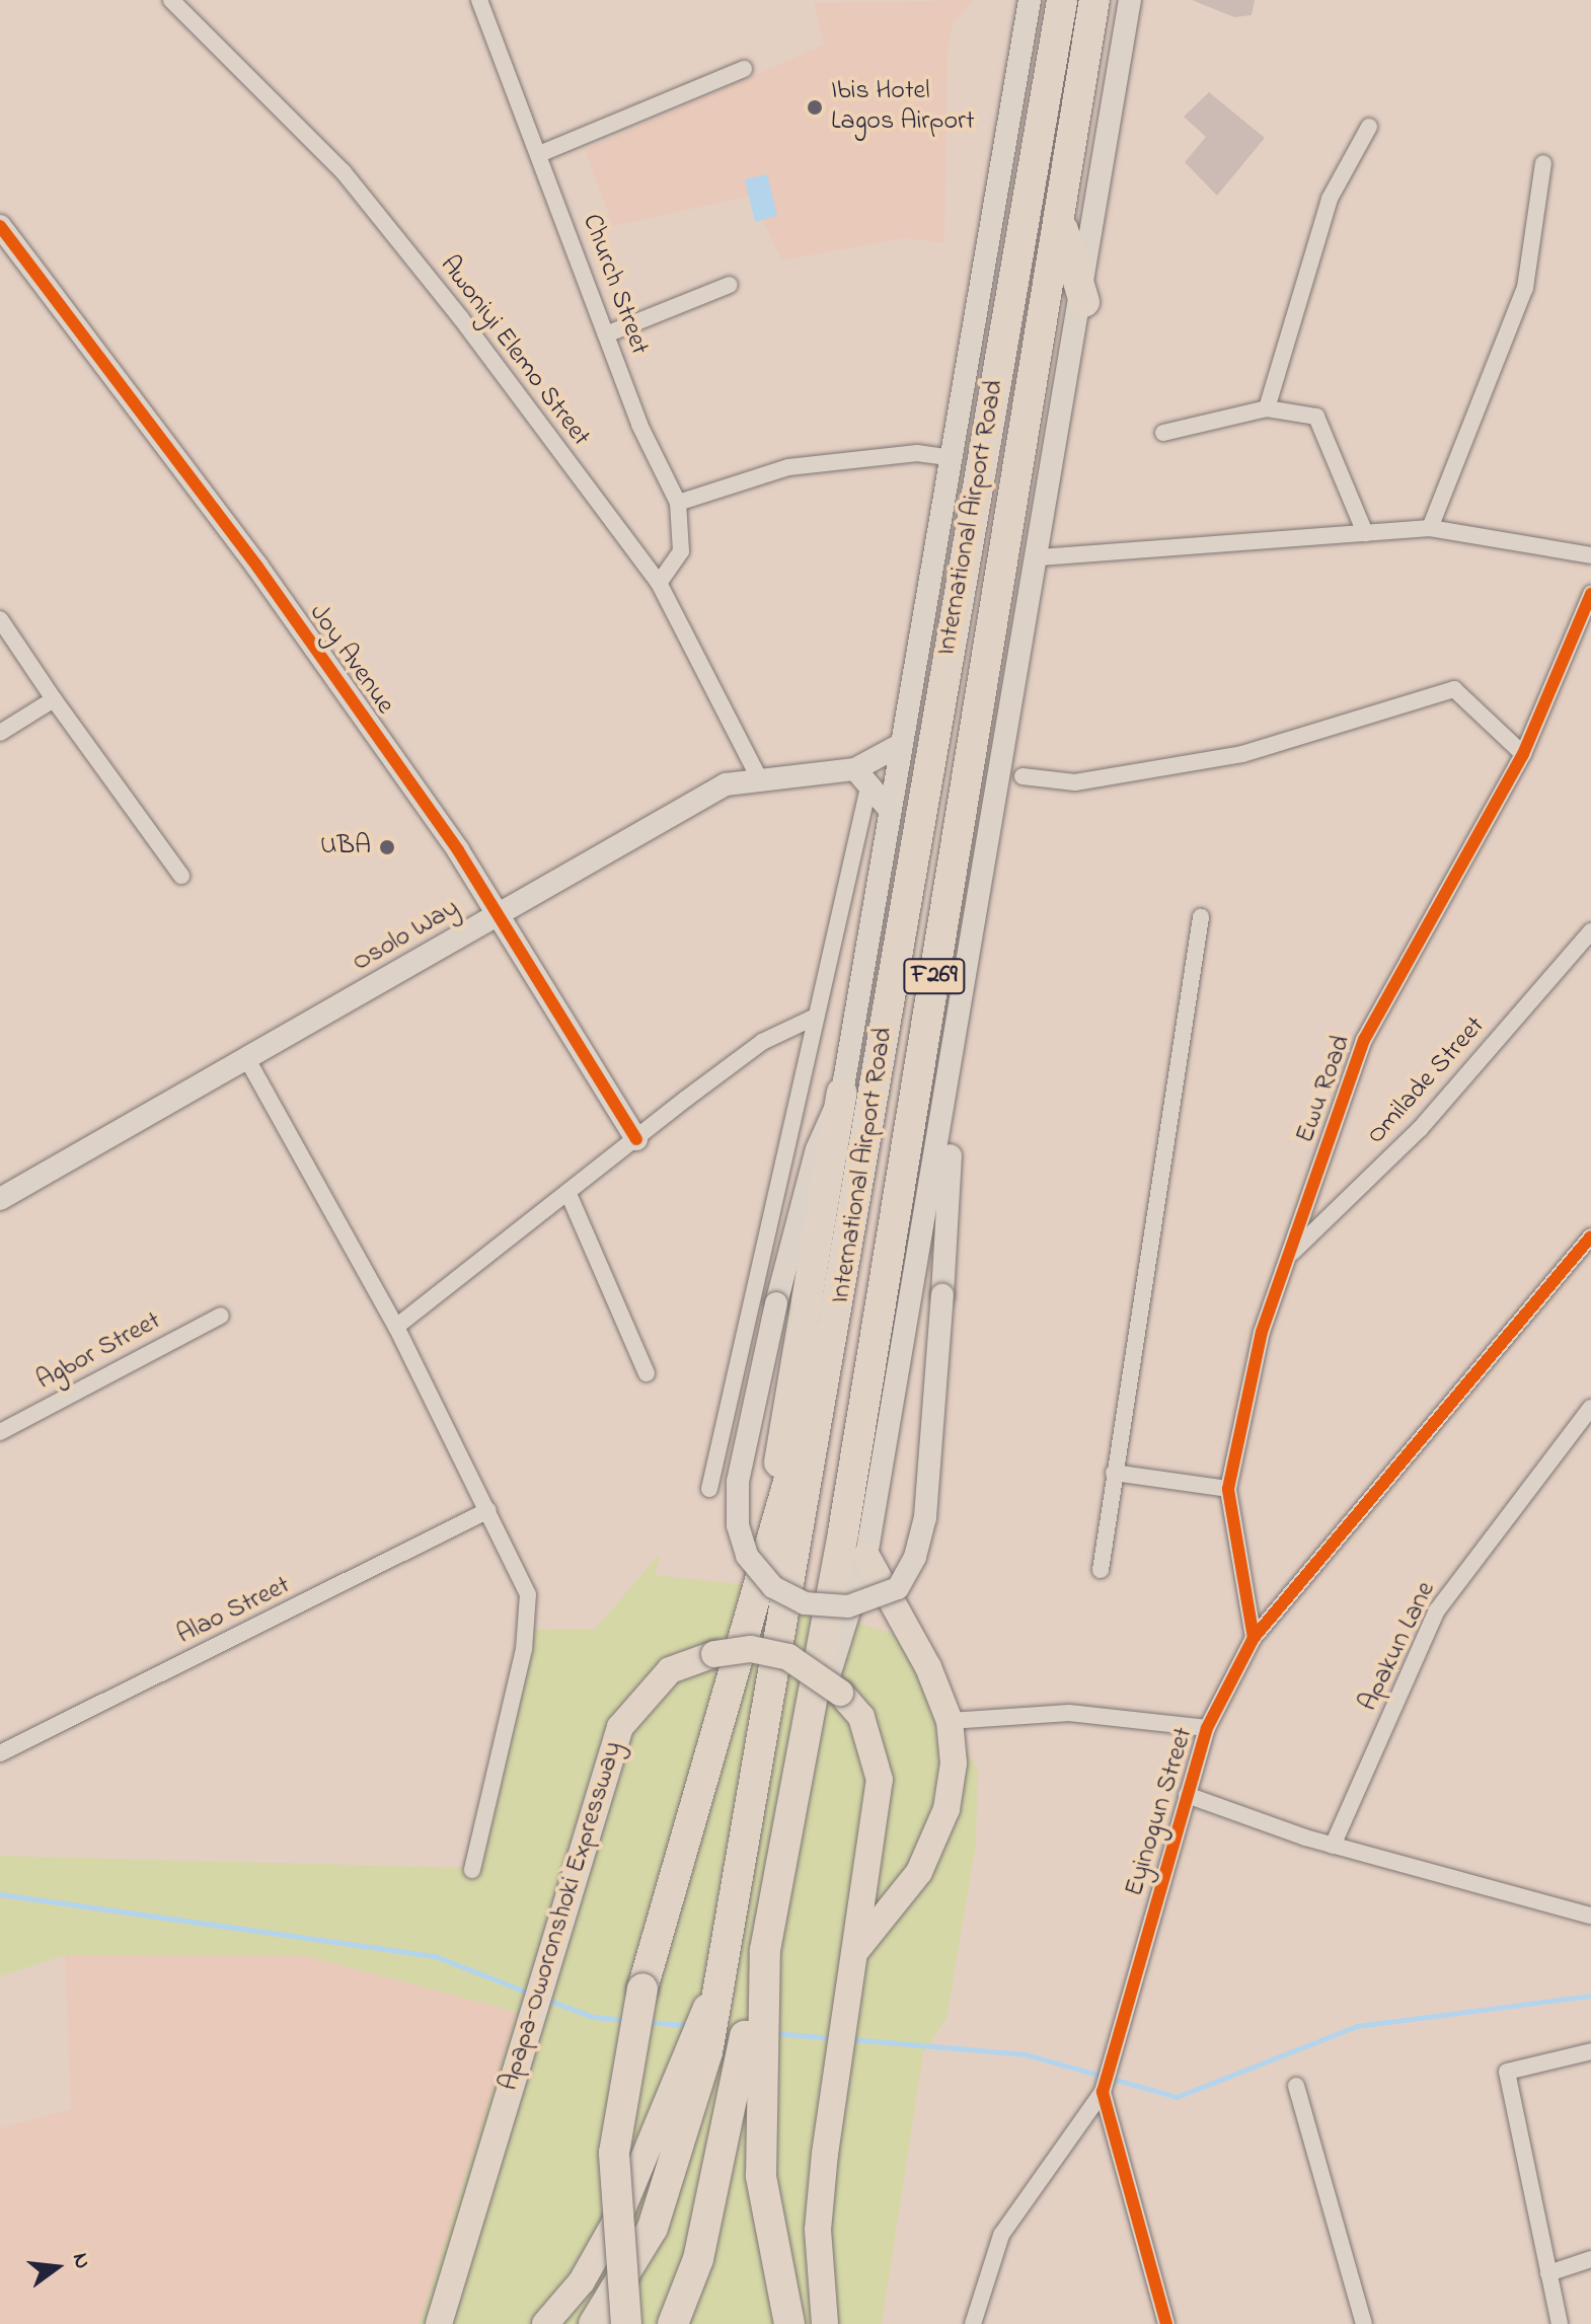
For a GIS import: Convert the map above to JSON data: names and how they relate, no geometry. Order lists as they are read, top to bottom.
{
  "streets": {
    "highway": ["International Airport Road", "F269"],
    "main road": ["Joy Avenue", "Osolo Way", "Apapa-Oworonshoki Expressway"],
    "street": [
      "Church Street",
      "Awoniyi Elemo Street",
      "Omilade Street",
      "Ewu Road",
      "Agbor Street",
      "Alao Street",
      "Apakun Lane",
      "Eyinogun Street"
    ]
  },
  "crossings": [
    ["Church Street", "Awoniyi Elemo Street"],
    ["Awoniyi Elemo Street", "Osolo Way"],
    ["International Airport Road", "Osolo Way"],
    ["Joy Avenue", "Osolo Way"],
    ["Omilade Street", "Ewu Road"],
    ["Ewu Road", "Eyinogun Street"]
  ],
  "places": ["Ibis Hotel Lagos Airport", "UBA"],
  "north": "right"
}
